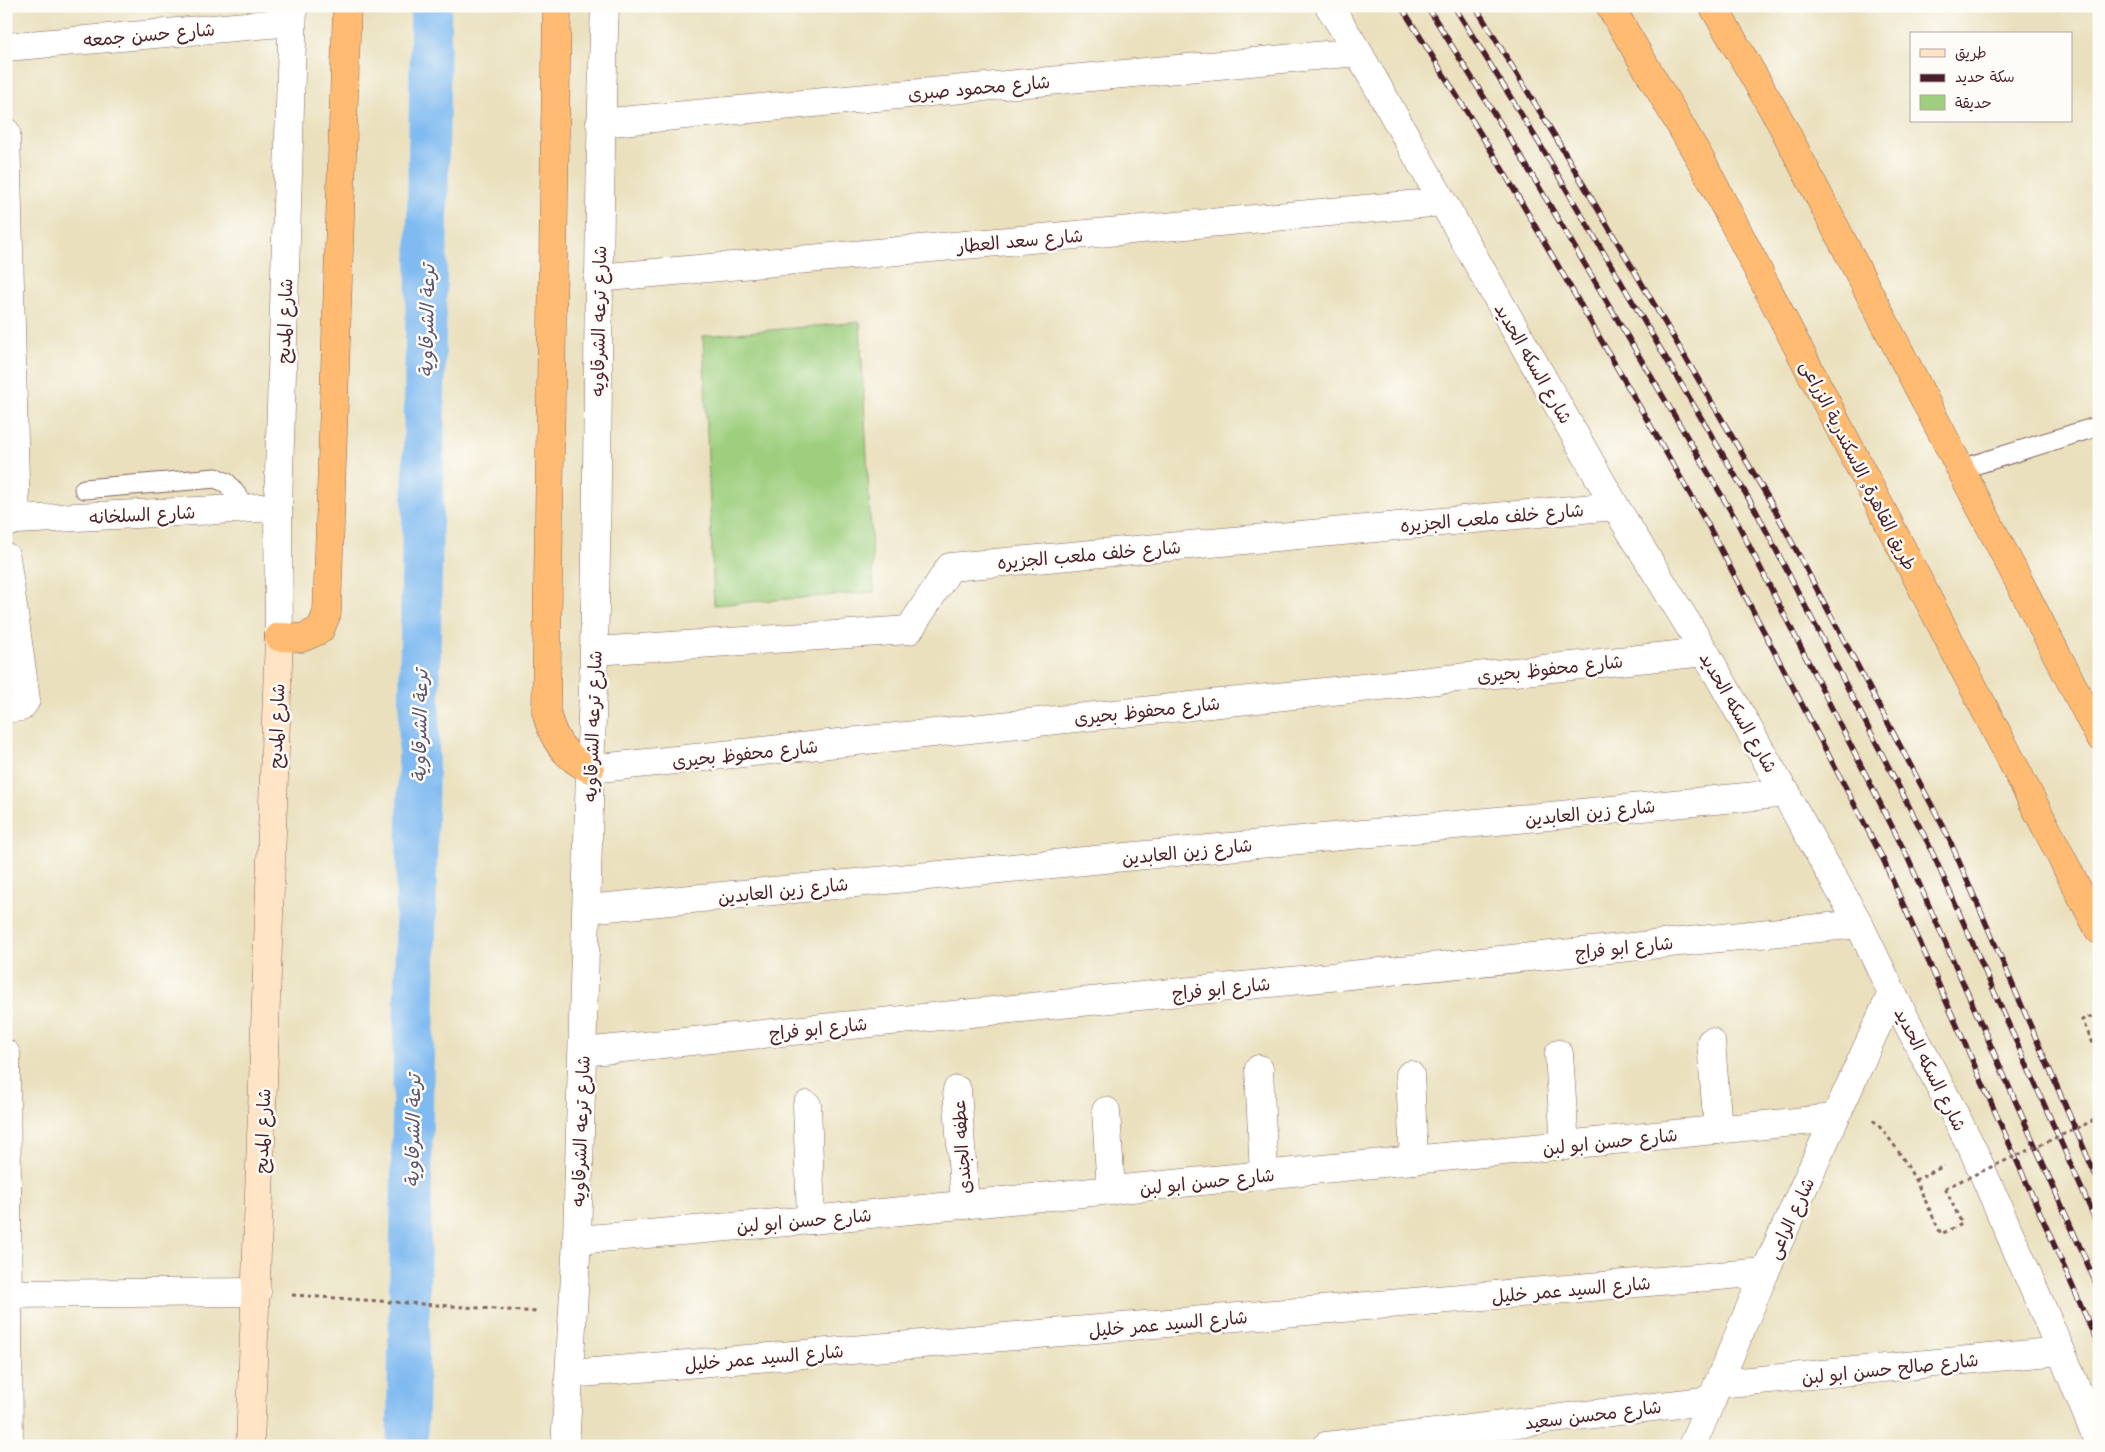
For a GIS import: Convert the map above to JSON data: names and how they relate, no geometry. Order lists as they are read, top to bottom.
{
  "streets": {
    "highway": ["طريق القاهرة, الاسكندرية الزراعى"],
    "main road": ["شارع المديح"],
    "street": [
      "شارع حسن جمعه",
      "شارع محمود صبرى",
      "شارع سعد العطار",
      "شارع ترعه الشرقاويه",
      "شارع السكه الحديد",
      "شارع السلخانه",
      "شارع خلف ملعب الجزيره",
      "شارع محفوظ بحيرى",
      "شارع زين العابدين",
      "شارع ابو فراج",
      "شارع حسن ابو لبن",
      "عطفه الجندى",
      "شارع الراعى",
      "شارع السيد عمر خليل",
      "شارع صالح حسن ابو لبن",
      "شارع محسن سعيد"
    ]
  },
  "crossings": [
    ["شارع حسن جمعه", "شارع المديح"],
    ["شارع محمود صبرى", "شارع ترعه الشرقاويه"],
    ["شارع محمود صبرى", "شارع السكه الحديد"],
    ["شارع سعد العطار", "شارع ترعه الشرقاويه"],
    ["شارع سعد العطار", "شارع السكه الحديد"],
    ["شارع المديح", "شارع السلخانه"],
    ["شارع ترعه الشرقاويه", "شارع خلف ملعب الجزيره"],
    ["شارع ترعه الشرقاويه", "شارع محفوظ بحيرى"],
    ["شارع ترعه الشرقاويه", "شارع زين العابدين"],
    ["شارع ترعه الشرقاويه", "شارع ابو فراج"],
    ["شارع ترعه الشرقاويه", "شارع حسن ابو لبن"],
    ["شارع ترعه الشرقاويه", "شارع السيد عمر خليل"],
    ["شارع السكه الحديد", "شارع خلف ملعب الجزيره"],
    ["شارع السكه الحديد", "شارع محفوظ بحيرى"],
    ["شارع السكه الحديد", "شارع زين العابدين"],
    ["شارع السكه الحديد", "شارع ابو فراج"],
    ["شارع السكه الحديد", "شارع الراعى"],
    ["شارع السكه الحديد", "شارع صالح حسن ابو لبن"],
    ["شارع حسن ابو لبن", "عطفه الجندى"],
    ["شارع حسن ابو لبن", "شارع الراعى"],
    ["شارع الراعى", "شارع السيد عمر خليل"],
    ["شارع الراعى", "شارع صالح حسن ابو لبن"],
    ["شارع الراعى", "شارع محسن سعيد"],
    ["شارع صالح حسن ابو لبن", "شارع محسن سعيد"]
  ],
  "water": ["ترعة الشرقاوية"],
  "legend": ["طريق", "سكة حديد", "حديقة"]
}
